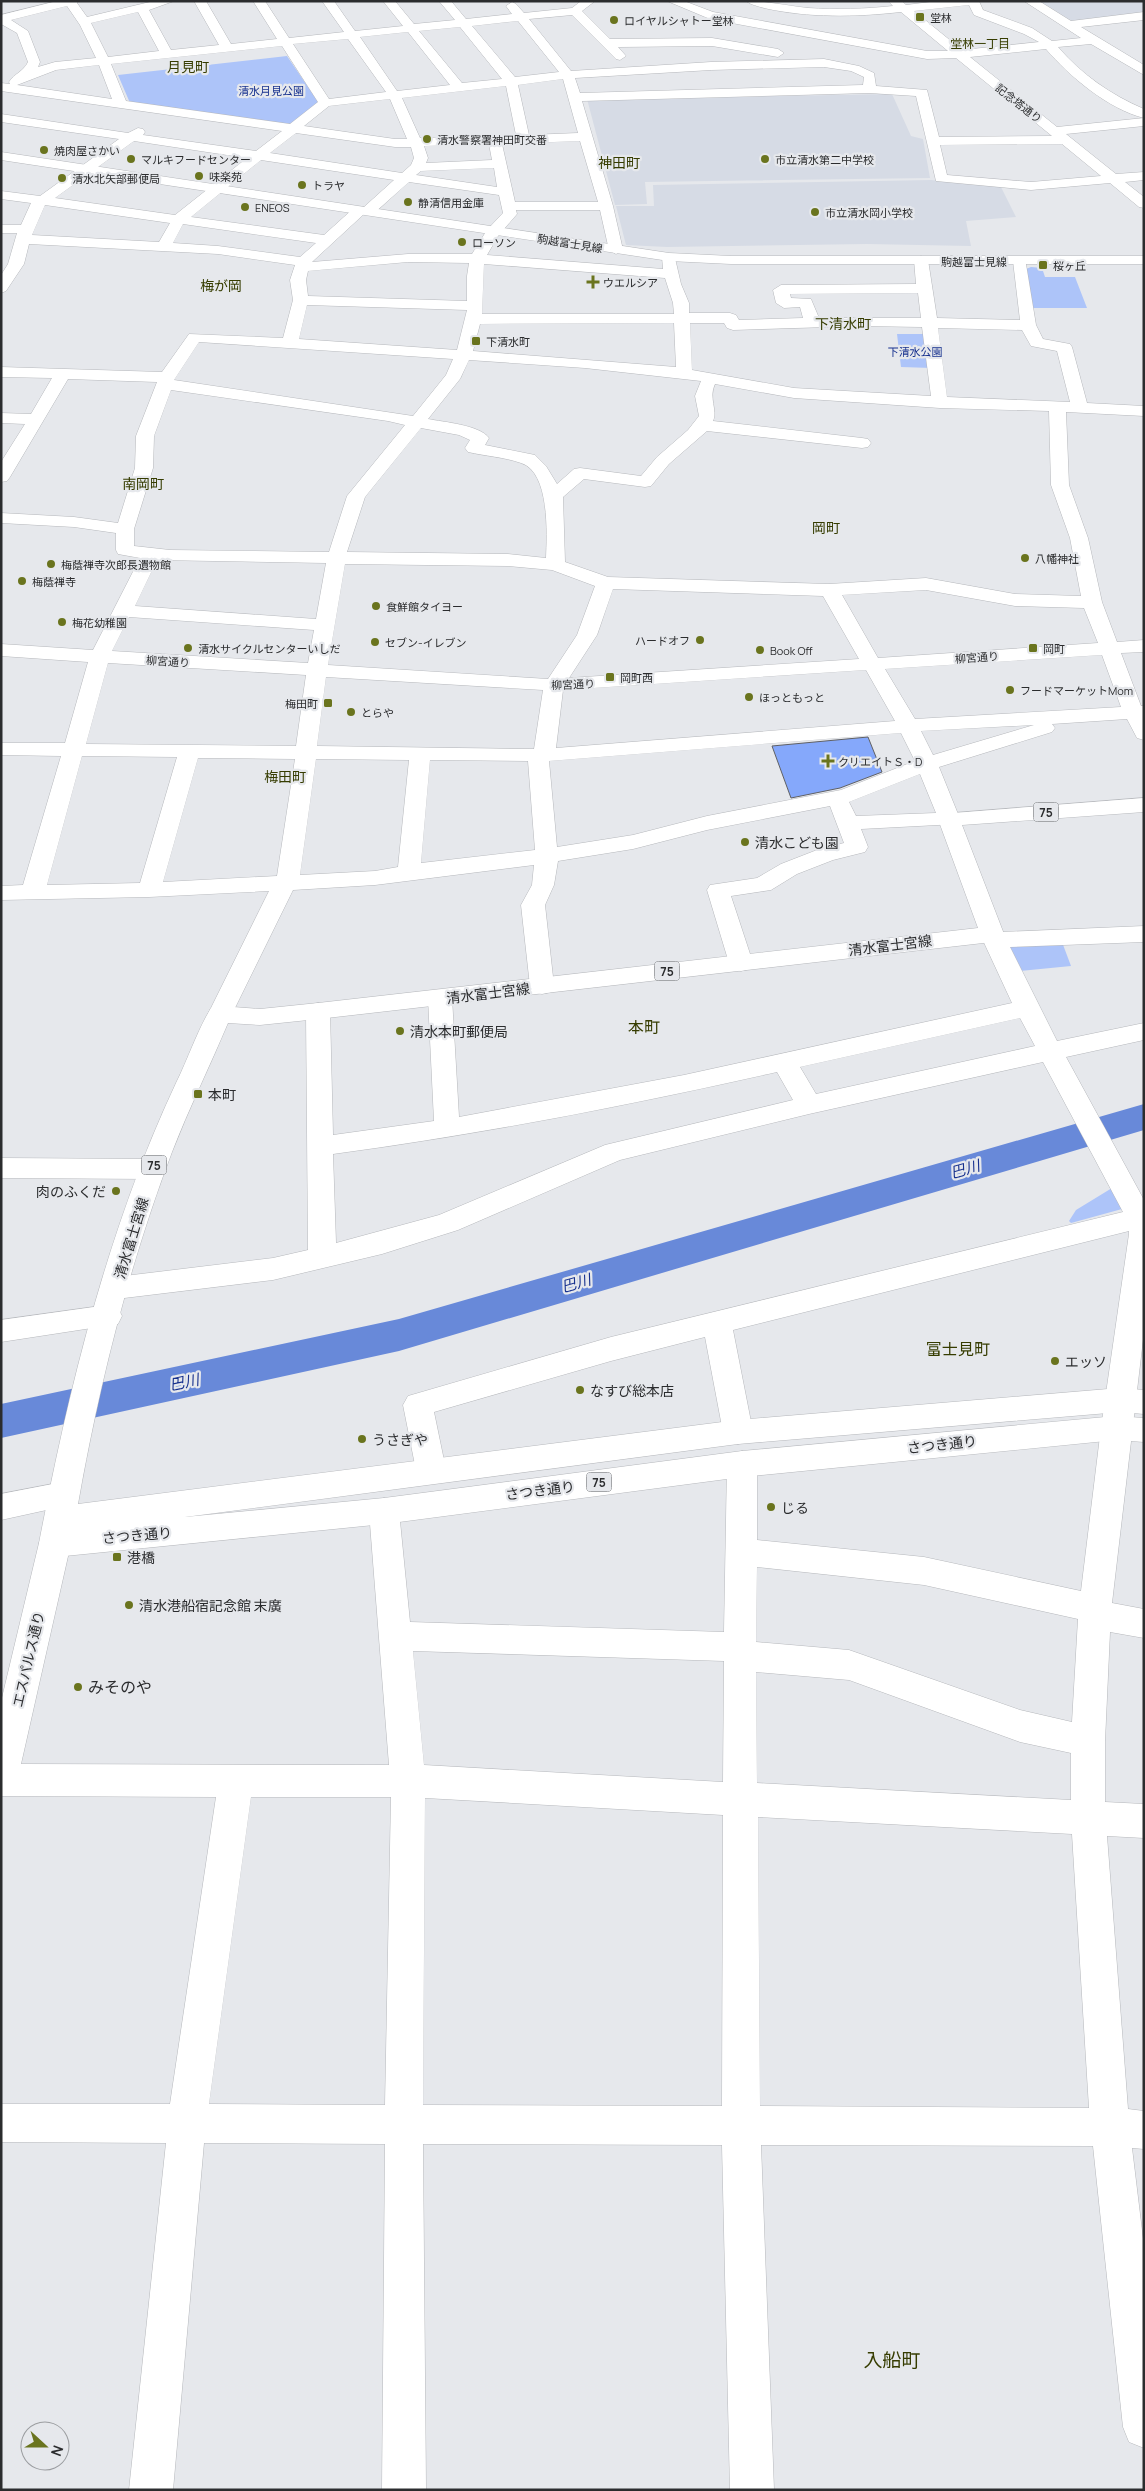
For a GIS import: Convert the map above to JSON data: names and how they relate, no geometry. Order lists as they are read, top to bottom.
{
  "streets": {
    "street": [
      "記念塔通り",
      "駒越富士見線",
      "柳宮通り",
      "75",
      "清水富士宮線",
      "さつき通り",
      "エスパルス通り"
    ]
  },
  "crossings": [
    ["清水富士宮線", "さつき通り"],
    ["清水富士宮線", "エスパルス通り"],
    ["さつき通り", "エスパルス通り"]
  ],
  "districts": [
    "堂林一丁目",
    "月見町",
    "神田町",
    "梅が岡",
    "下清水町",
    "南岡町",
    "岡町",
    "梅田町",
    "本町",
    "富士見町",
    "入船町"
  ],
  "water": ["巴川"],
  "parks": ["清水月見公園", "下清水公園"],
  "places": {
    "transit": [
      "堂林",
      "桜ヶ丘",
      "下清水町",
      "岡町",
      "岡町西",
      "梅田町",
      "本町",
      "港橋"
    ],
    "other": [
      "ロイヤルシャトー堂林",
      "清水警察署神田町交番",
      "焼肉屋さかい",
      "マルキフードセンター",
      "市立清水第二中学校",
      "味楽苑",
      "清水北矢部郵便局",
      "トラヤ",
      "静清信用金庫",
      "ENEOS",
      "市立清水岡小学校",
      "ローソン",
      "八幡神社",
      "梅蔭禅寺次郎長遺物館",
      "梅蔭禅寺",
      "食鮮館タイヨー",
      "梅花幼稚園",
      "ハードオフ",
      "セブン-イレブン",
      "清水サイクルセンターいしだ",
      "Book Off",
      "フードマーケットMom",
      "ほっともっと",
      "とらや",
      "清水こども園",
      "清水本町郵便局",
      "肉のふくだ",
      "エッソ",
      "なすび総本店",
      "うさぎや",
      "じる",
      "清水港船宿記念館 末廣",
      "みそのや"
    ],
    "health": ["ウエルシア", "クリエイトＳ・D"]
  },
  "north": "right"
}
